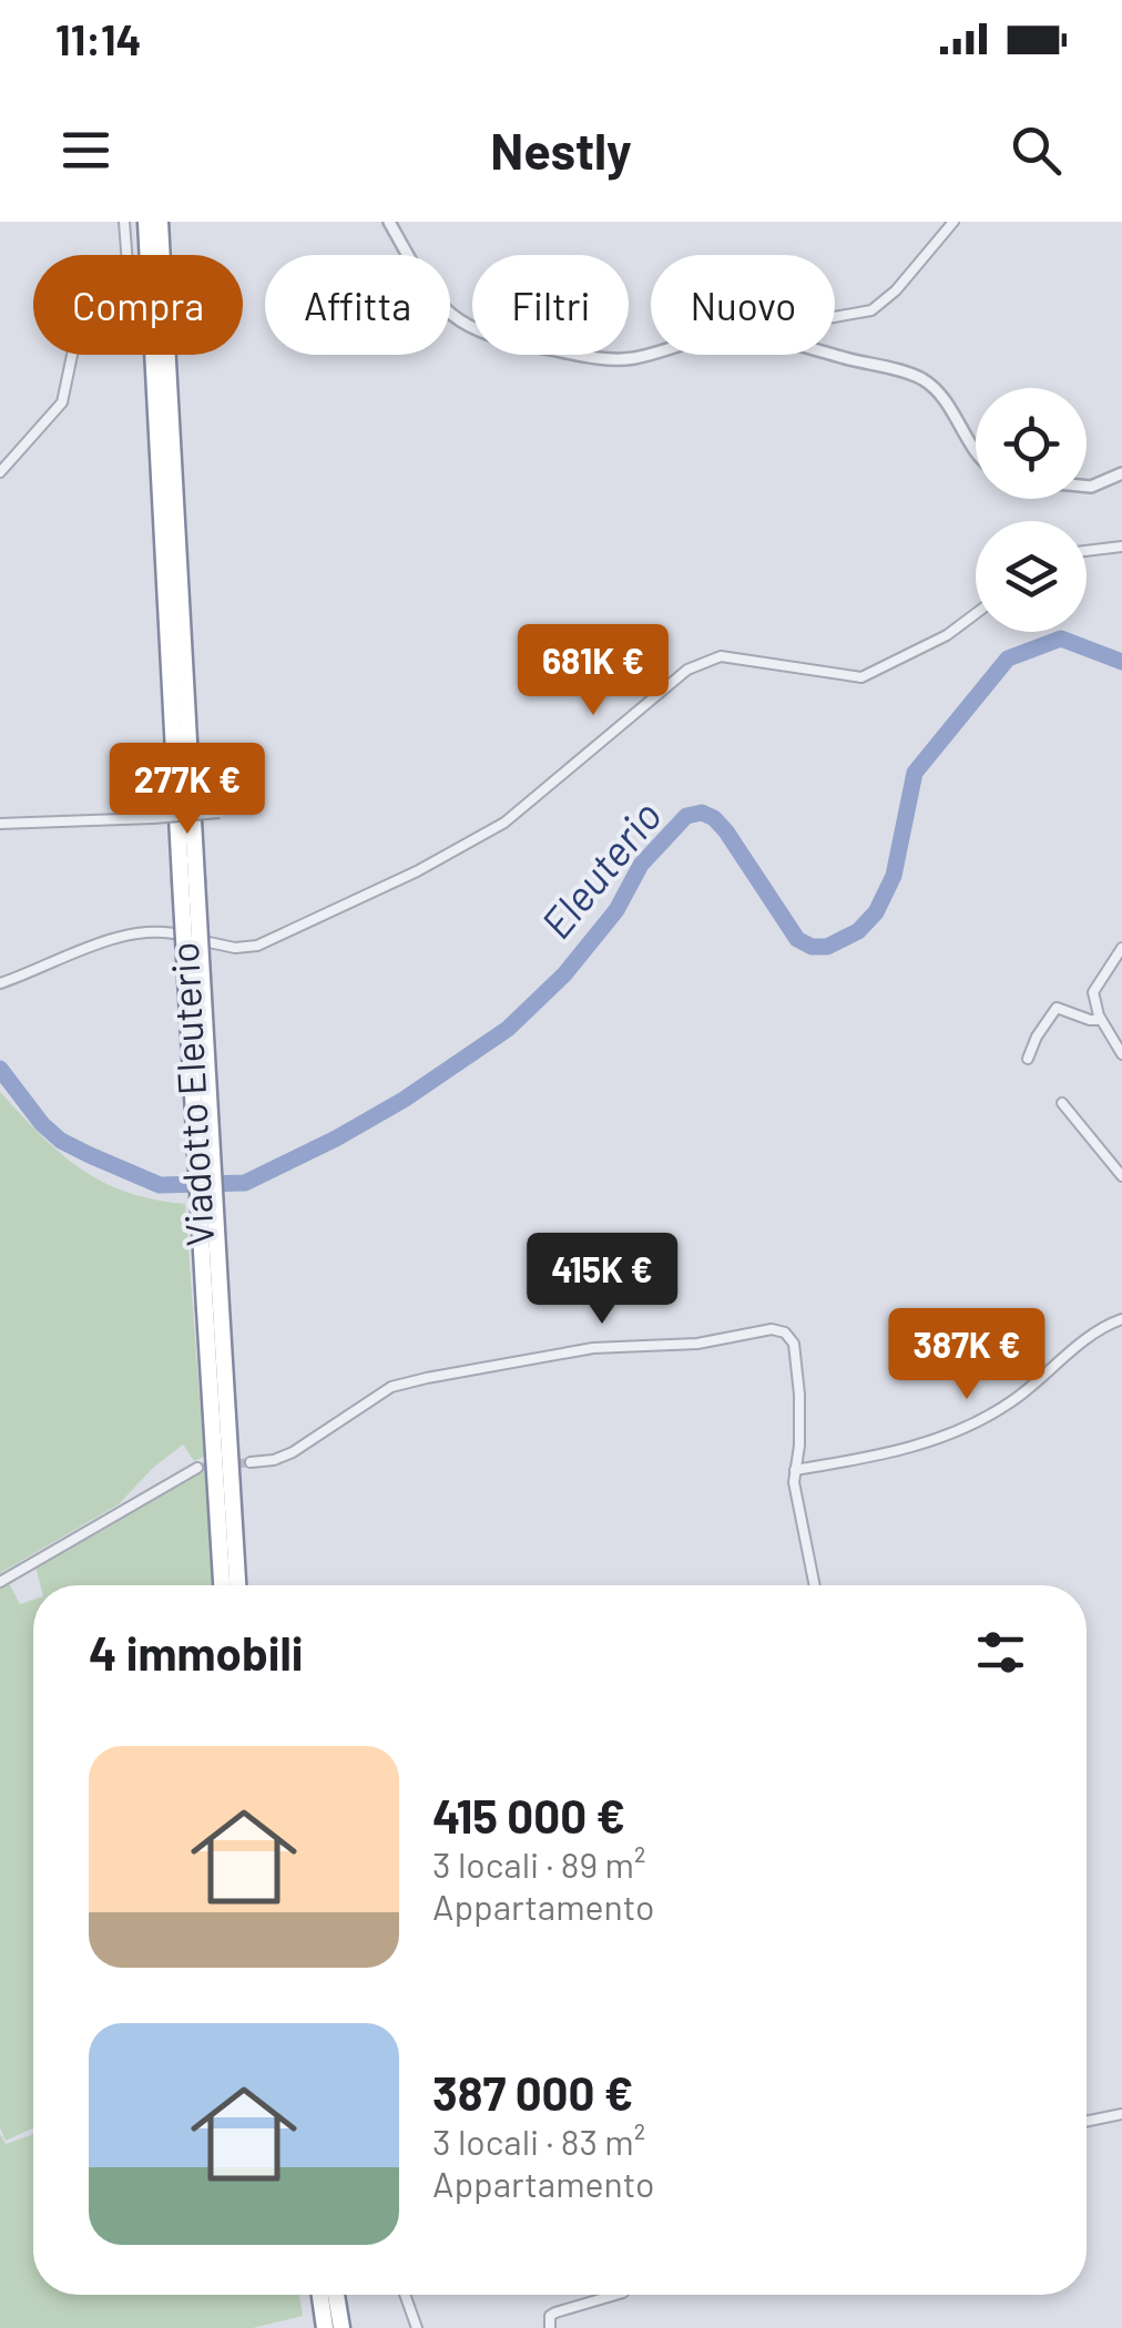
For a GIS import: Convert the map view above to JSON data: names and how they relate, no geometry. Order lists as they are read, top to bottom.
{
  "streets": {
    "highway": ["Viadotto Eleuterio"]
  },
  "water": ["Eleuterio"],
  "page": {
    "status": "11:14",
    "header": "Nestly",
    "chip": [
      "Compra",
      "Affitta",
      "Filtri",
      "Nuovo"
    ],
    "price": [
      "681K €",
      "277K €",
      "415K €",
      "387K €"
    ],
    "heading": "4 immobili",
    "list": [
      {
        "name": "415 000 €",
        "note": "3 locali · 89 m² · Appartamento"
      },
      {
        "name": "387 000 €",
        "note": "3 locali · 83 m² · Appartamento"
      }
    ]
  }
}
